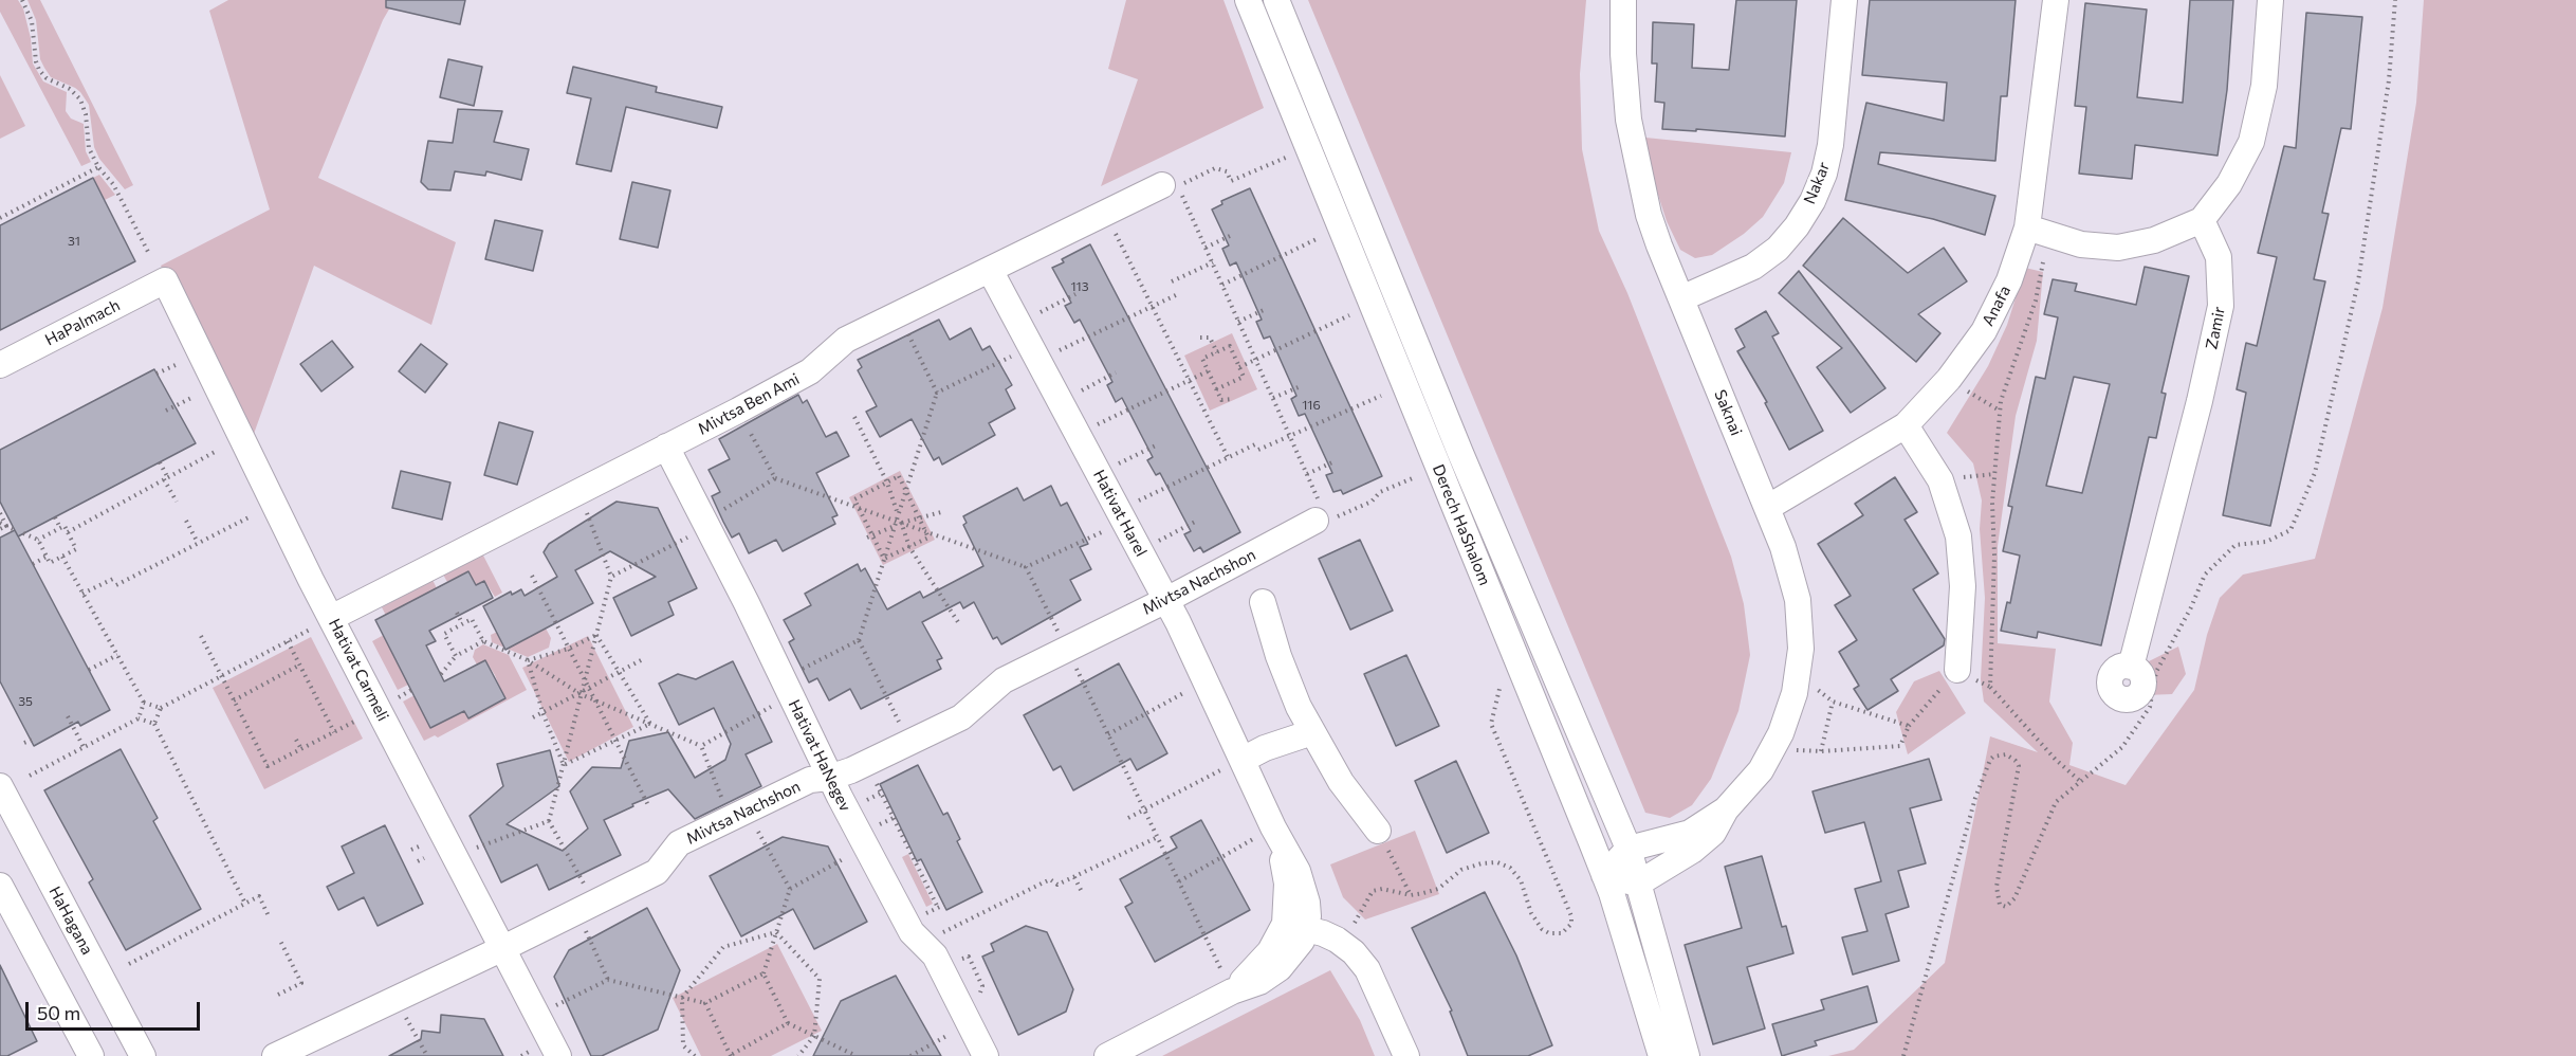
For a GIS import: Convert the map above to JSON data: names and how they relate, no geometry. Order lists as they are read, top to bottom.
{
  "streets": {
    "street": [
      "Nakar",
      "Anafa",
      "HaPalmach",
      "Zamir",
      "Mivtsa Ben Ami",
      "Saknai",
      "Hativat Harel",
      "Derech HaShalom",
      "Mivtsa Nachshon",
      "Hativat Carmeli",
      "Hativat HaNegev",
      "HaHagana"
    ]
  },
  "crossings": [
    ["Nakar", "Saknai"],
    ["Anafa", "Saknai"],
    ["HaPalmach", "Hativat Carmeli"],
    ["Mivtsa Ben Ami", "Hativat Harel"],
    ["Mivtsa Ben Ami", "Hativat Carmeli"],
    ["Mivtsa Ben Ami", "Hativat HaNegev"],
    ["Saknai", "Derech HaShalom"],
    ["Hativat Harel", "Mivtsa Nachshon"],
    ["Mivtsa Nachshon", "Hativat Carmeli"],
    ["Mivtsa Nachshon", "Hativat HaNegev"]
  ],
  "house_numbers": [
    "31",
    "113",
    "116",
    "35"
  ],
  "scale_bar": "50 m"
}
